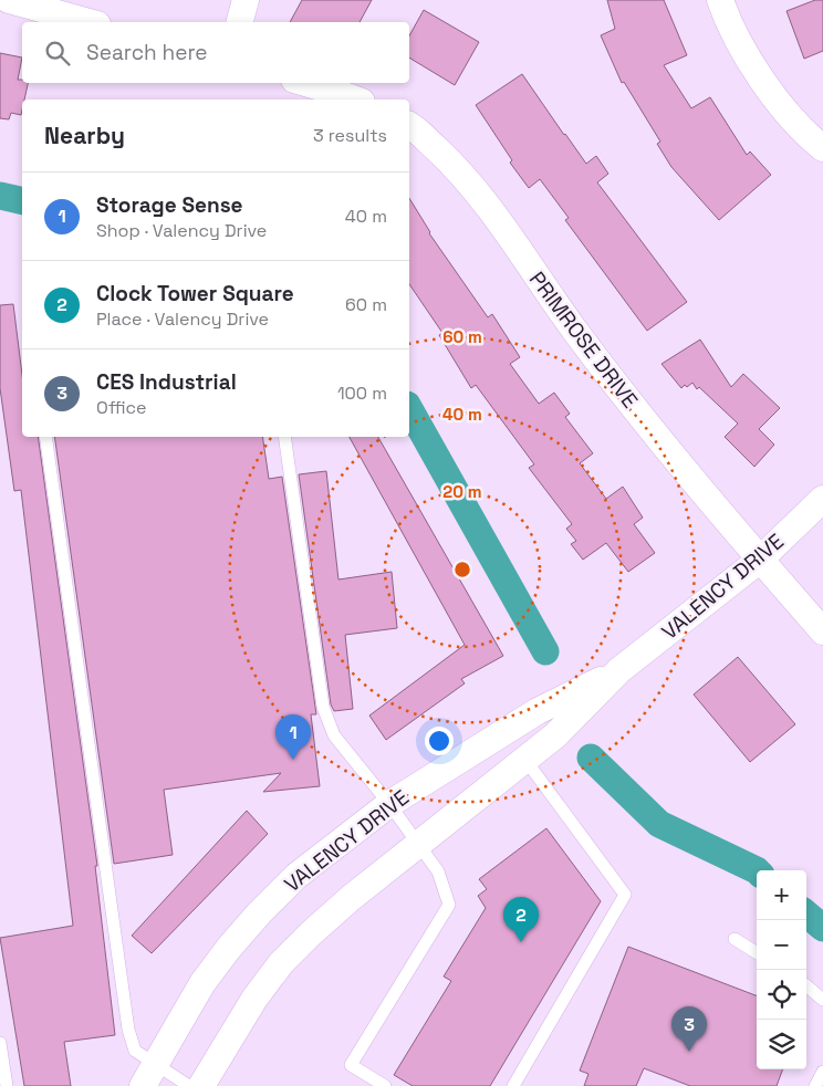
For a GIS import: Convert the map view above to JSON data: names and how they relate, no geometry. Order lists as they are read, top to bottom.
{
  "streets": {
    "street": ["PRIMROSE DRIVE", "VALENCY DRIVE"]
  },
  "crossings": [
    ["PRIMROSE DRIVE", "VALENCY DRIVE"]
  ],
  "page": {
    "search": "Search here",
    "heading": ["Nearby", "3 results"],
    "list": [
      {
        "mark": "1",
        "name": "Storage Sense",
        "note": "Shop · Valency Drive",
        "value": "40 m"
      },
      {
        "mark": "2",
        "name": "Clock Tower Square",
        "note": "Place · Valency Drive",
        "value": "60 m"
      },
      {
        "mark": "3",
        "name": "CES Industrial",
        "note": "Office",
        "value": "100 m"
      }
    ],
    "pins": ["1", "2", "3"],
    "map_buttons": ["+", "−"]
  },
  "rings": ["60 m", "40 m", "20 m"]
}
